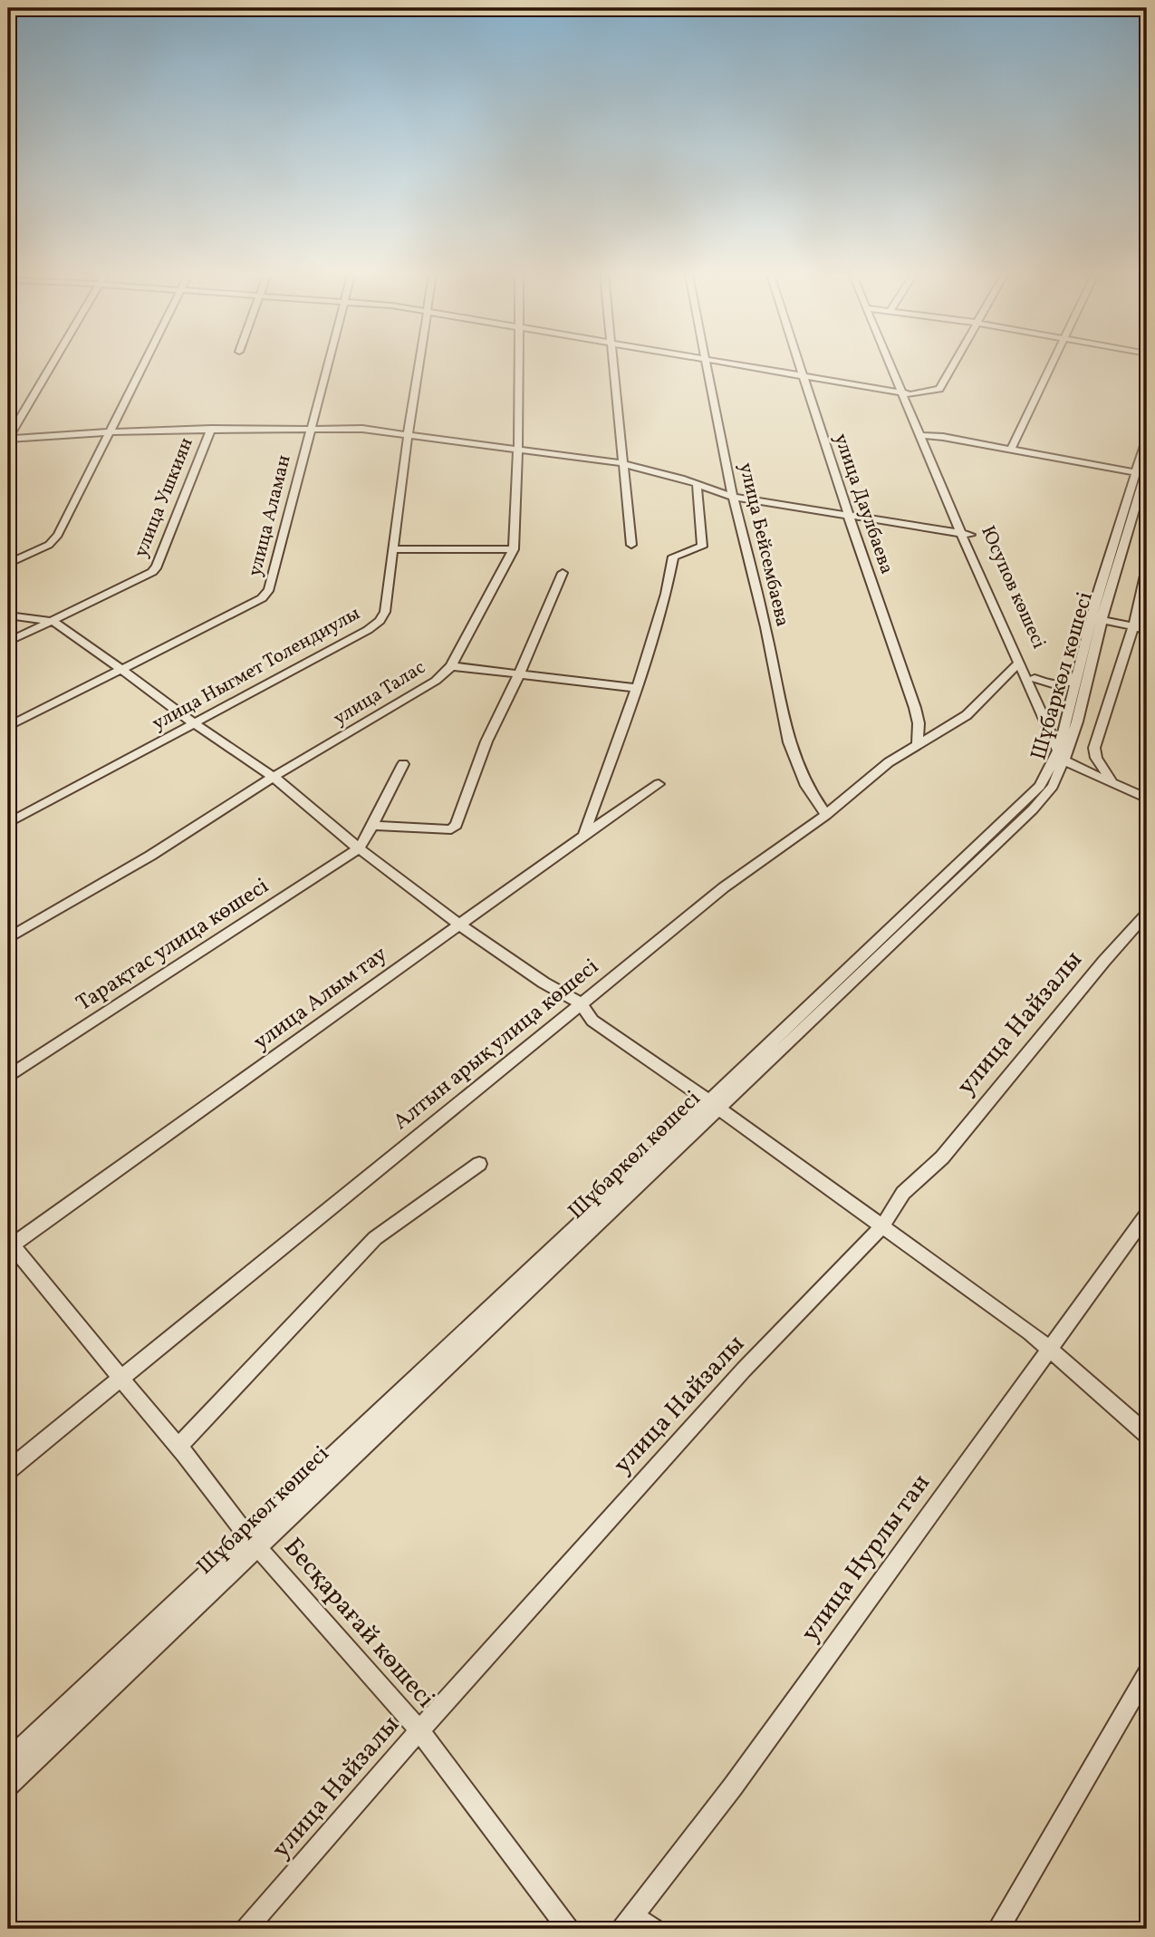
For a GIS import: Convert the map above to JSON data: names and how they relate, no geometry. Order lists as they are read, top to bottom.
{
  "streets": {
    "street": [
      "улица Ушкиян",
      "улица Даулбаева",
      "улица Аламан",
      "улица Бейсембаева",
      "Юсупов көшесі",
      "улица Ныгмет Толендиулы",
      "Шұбаркөл көшесі",
      "улица Талас",
      "Тарақтас улица көшесі",
      "улица Алым тау",
      "улица Найзалы",
      "Алтын арық улица көшесі",
      "улица Нурлы тан",
      "Бесқарағай көшесі"
    ]
  },
  "crossings": [
    ["улица Даулбаева", "Алтын арық улица көшесі"],
    ["улица Бейсембаева", "Алтын арық улица көшесі"],
    ["Юсупов көшесі", "Шұбаркөл көшесі"],
    ["Юсупов көшесі", "Алтын арық улица көшесі"],
    ["Шұбаркөл көшесі", "Бесқарағай көшесі"],
    ["улица Алым тау", "Бесқарағай көшесі"],
    ["улица Найзалы", "Бесқарағай көшесі"],
    ["Алтын арық улица көшесі", "Бесқарағай көшесі"]
  ]
}
